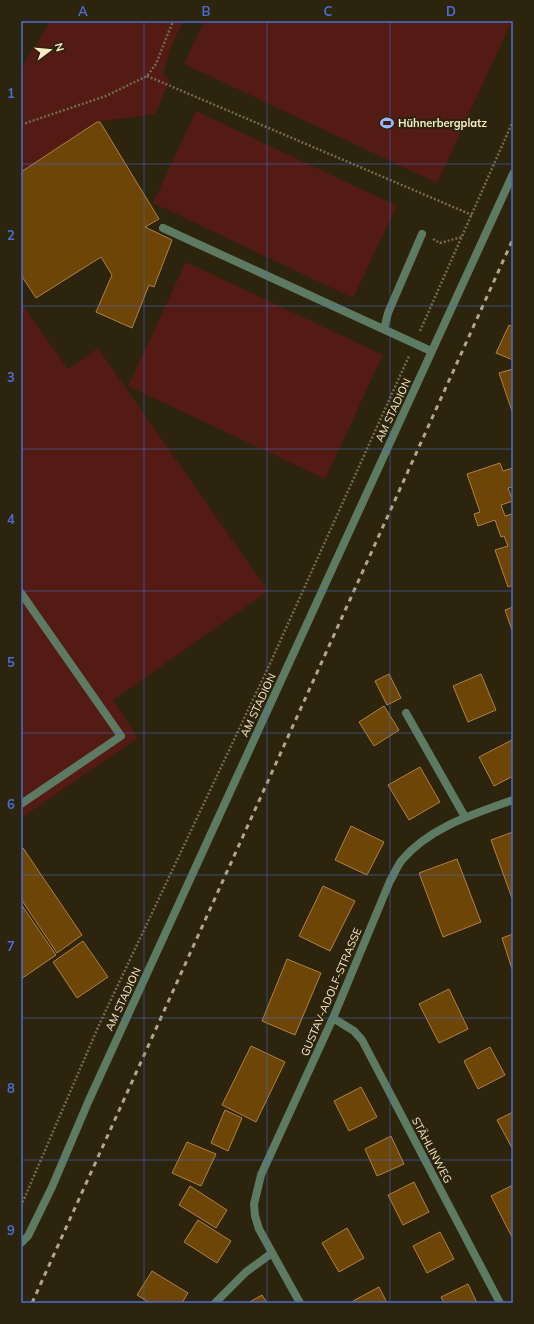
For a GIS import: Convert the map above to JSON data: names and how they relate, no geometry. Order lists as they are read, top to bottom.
{
  "streets": {
    "street": ["AM STADION", "GUSTAV-ADOLF-STRASSE", "STÄHLINWEG"]
  },
  "crossings": [
    ["GUSTAV-ADOLF-STRASSE", "STÄHLINWEG"]
  ],
  "places": {
    "sports": ["Hühnerbergplatz"]
  },
  "north": "right",
  "grid": {
    "columns": [
      "A",
      "B",
      "C",
      "D"
    ],
    "rows": [
      "1",
      "2",
      "3",
      "4",
      "5",
      "6",
      "7",
      "8",
      "9"
    ]
  }
}
